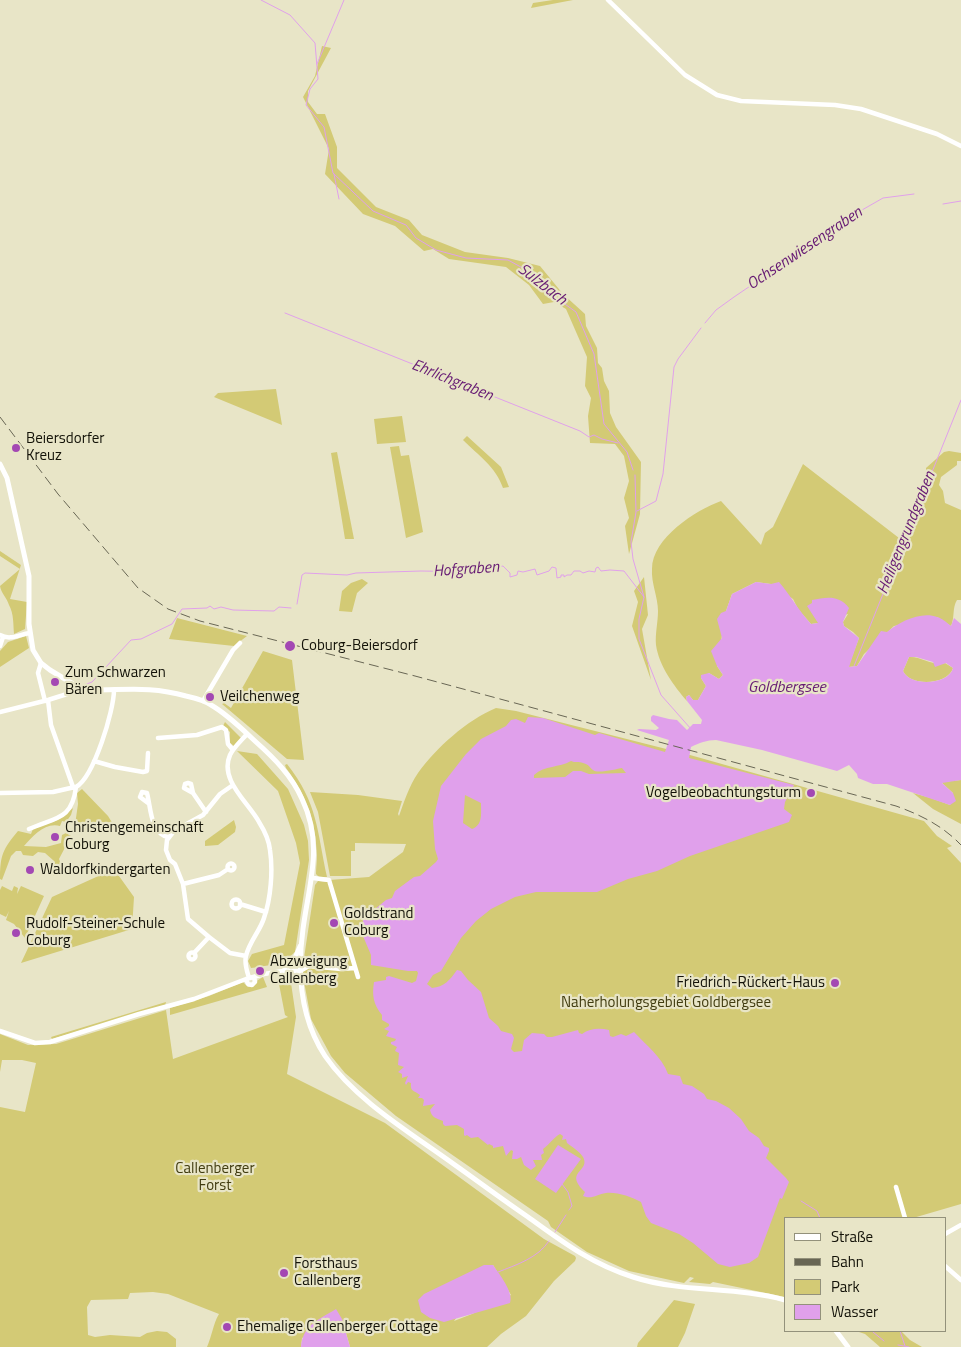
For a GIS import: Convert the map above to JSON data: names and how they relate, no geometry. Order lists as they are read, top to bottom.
{
  "water": [
    "Ochsenwiesengraben",
    "Sulzbach",
    "Ehrlichgraben",
    "Heiligengrundgraben",
    "Hofgraben",
    "Goldbergsee"
  ],
  "parks": ["Naherholungsgebiet Goldbergsee", "Callenberger Forst"],
  "places": [
    "Beiersdorfer Kreuz",
    "Coburg-Beiersdorf",
    "Zum Schwarzen Bären",
    "Veilchenweg",
    "Vogelbeobachtungsturm",
    "Christengemeinschaft Coburg",
    "Waldorfkindergarten",
    "Goldstrand Coburg",
    "Rudolf-Steiner-Schule Coburg",
    "Abzweigung Callenberg",
    "Friedrich-Rückert-Haus",
    "Forsthaus Callenberg",
    "Ehemalige Callenberger Cottage"
  ],
  "legend": [
    "Straße",
    "Bahn",
    "Park",
    "Wasser"
  ]
}
